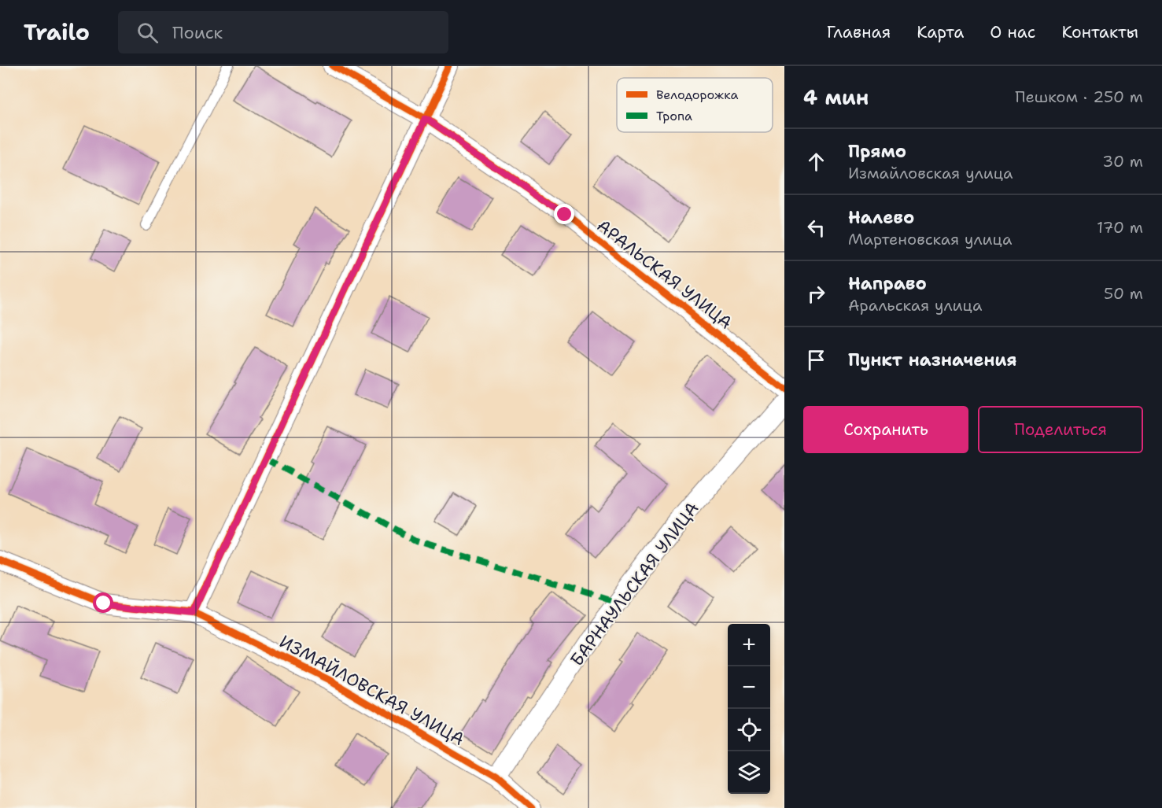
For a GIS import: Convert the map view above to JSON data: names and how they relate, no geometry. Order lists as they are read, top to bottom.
{
  "streets": {
    "street": ["АРАЛЬСКАЯ УЛИЦА", "БАРНАУЛЬСКАЯ УЛИЦА", "ИЗМАЙЛОВСКАЯ УЛИЦА"]
  },
  "crossings": [
    ["БАРНАУЛЬСКАЯ УЛИЦА", "ИЗМАЙЛОВСКАЯ УЛИЦА"]
  ],
  "legend": ["Велодорожка", "Тропа"],
  "page": {
    "header": "Trailo",
    "search": "Поиск",
    "nav": [
      "Главная",
      "Карта",
      "О нас",
      "Контакты"
    ],
    "heading": ["4 мин", "Пешком · 250 m"],
    "list": [
      ["Прямо", "Измайловская улица", "30 m"],
      ["Налево", "Мартеновская улица", "170 m"],
      ["Направо", "Аральская улица", "50 m"],
      "Пункт назначения"
    ],
    "buttons": ["Сохранить", "Поделиться"],
    "map_buttons": ["+", "−"]
  }
}
